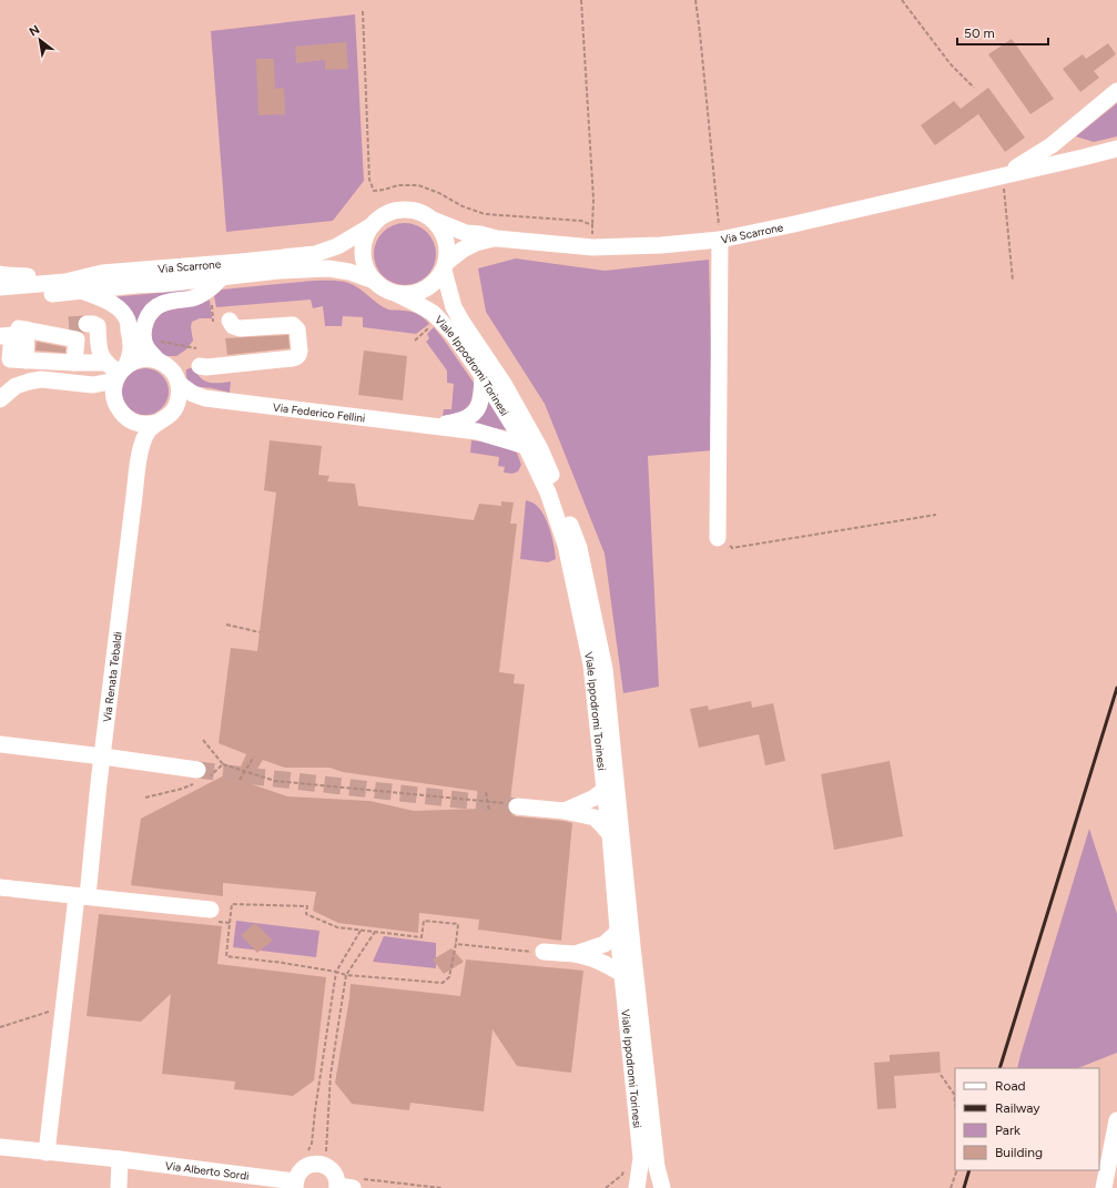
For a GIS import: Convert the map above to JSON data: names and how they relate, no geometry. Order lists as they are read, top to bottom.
{
  "streets": {
    "street": [
      "Via Scarrone",
      "Viale Ippodromi Torinesi",
      "Via Federico Fellini",
      "Via Renata Tebaldi",
      "Via Alberto Sordi"
    ]
  },
  "crossings": [
    ["Via Scarrone", "Viale Ippodromi Torinesi"],
    ["Via Scarrone", "Via Federico Fellini"],
    ["Via Scarrone", "Via Renata Tebaldi"],
    ["Viale Ippodromi Torinesi", "Via Federico Fellini"],
    ["Via Federico Fellini", "Via Renata Tebaldi"],
    ["Via Renata Tebaldi", "Via Alberto Sordi"]
  ],
  "legend": [
    "Road",
    "Railway",
    "Park",
    "Building"
  ],
  "scale_bar": "50 m",
  "north": "top left"
}
